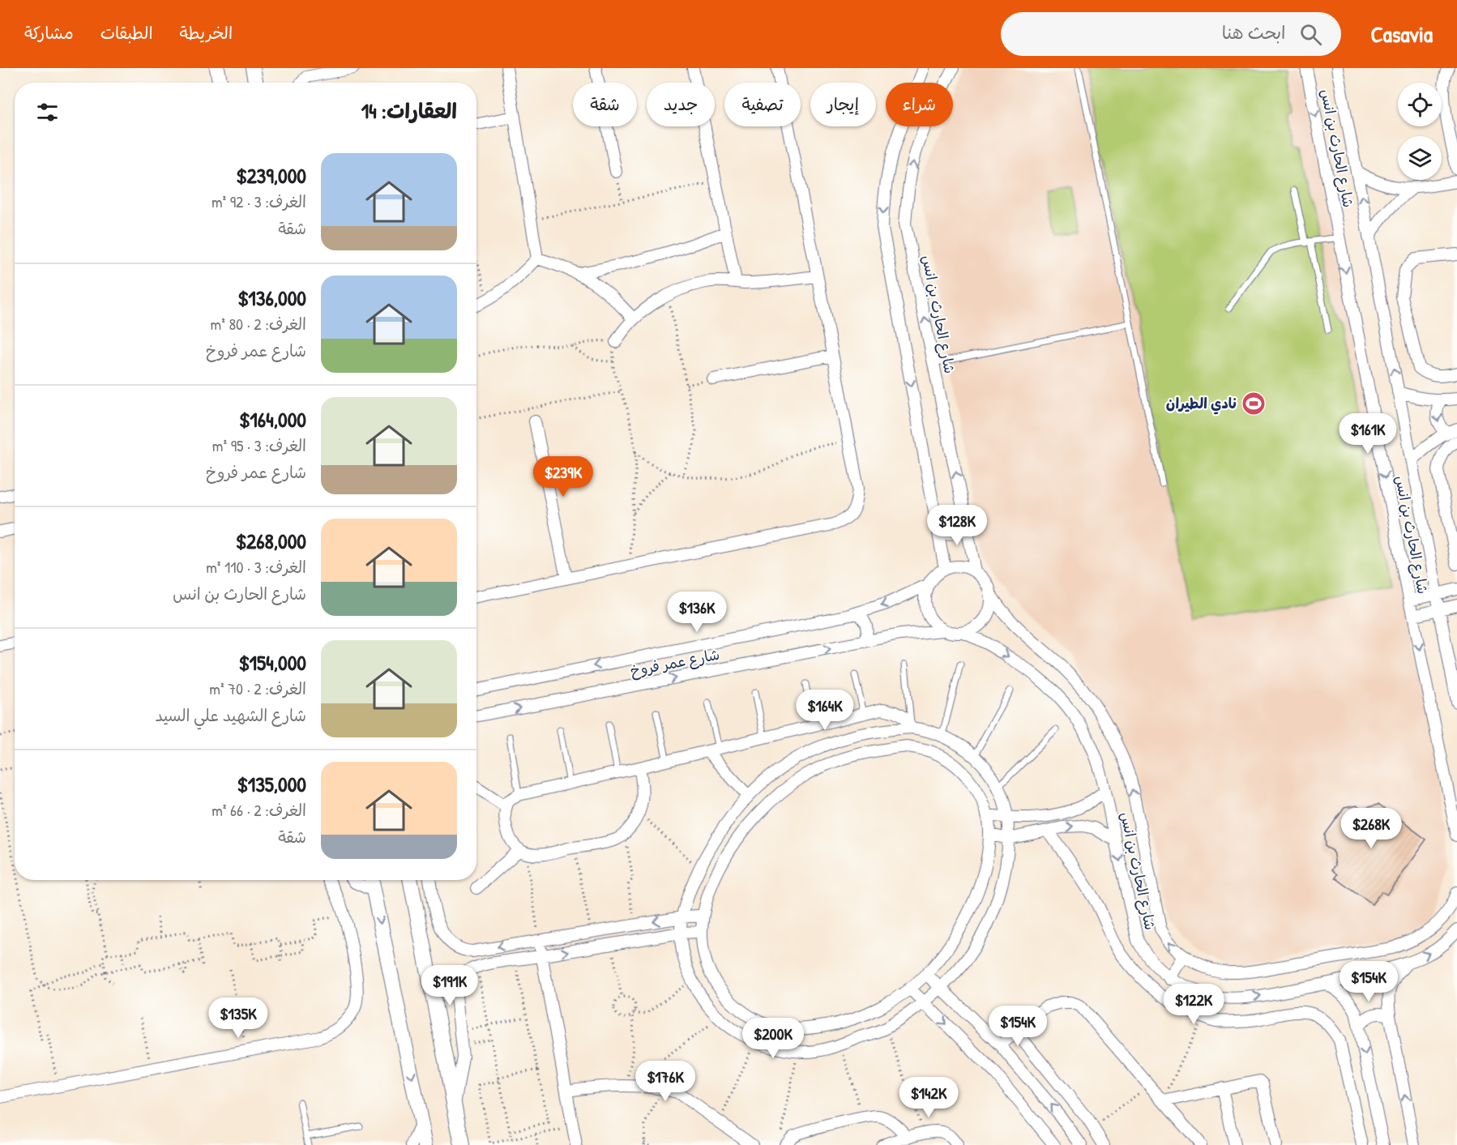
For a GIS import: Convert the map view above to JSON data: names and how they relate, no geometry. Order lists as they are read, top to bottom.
{
  "streets": {
    "street": ["شارع الحارث بن انس", "شارع عمر فروخ"]
  },
  "crossings": [
    ["شارع الحارث بن انس", "شارع عمر فروخ"]
  ],
  "places": {
    "sports": ["نادي الطيران"]
  },
  "page": {
    "header": "Casavia",
    "search": "ابحث هنا",
    "nav": ["الخريطة", "الطبقات", "مشاركة"],
    "chip": [
      "شراء",
      "إيجار",
      "تصفية",
      "جديد",
      "شقة"
    ],
    "heading": "العقارات: 14",
    "list": [
      {
        "name": "$239,000",
        "note": "الغرف: 3 · 92 m² · شقة"
      },
      {
        "name": "$136,000",
        "note": "الغرف: 2 · 80 m² · شارع عمر فروخ"
      },
      {
        "name": "$164,000",
        "note": "الغرف: 3 · 95 m² · شارع عمر فروخ"
      },
      {
        "name": "$268,000",
        "note": "الغرف: 3 · 110 m² · شارع الحارث بن انس"
      },
      {
        "name": "$154,000",
        "note": "الغرف: 2 · 70 m² · شارع الشهيد علي السيد"
      },
      {
        "name": "$135,000",
        "note": "الغرف: 2 · 66 m² · شقة"
      }
    ],
    "price": [
      "$161K",
      "$239K",
      "$128K",
      "$136K",
      "$164K",
      "$268K",
      "$154K",
      "$191K",
      "$122K",
      "$135K",
      "$154K",
      "$200K",
      "$176K",
      "$142K"
    ]
  }
}
